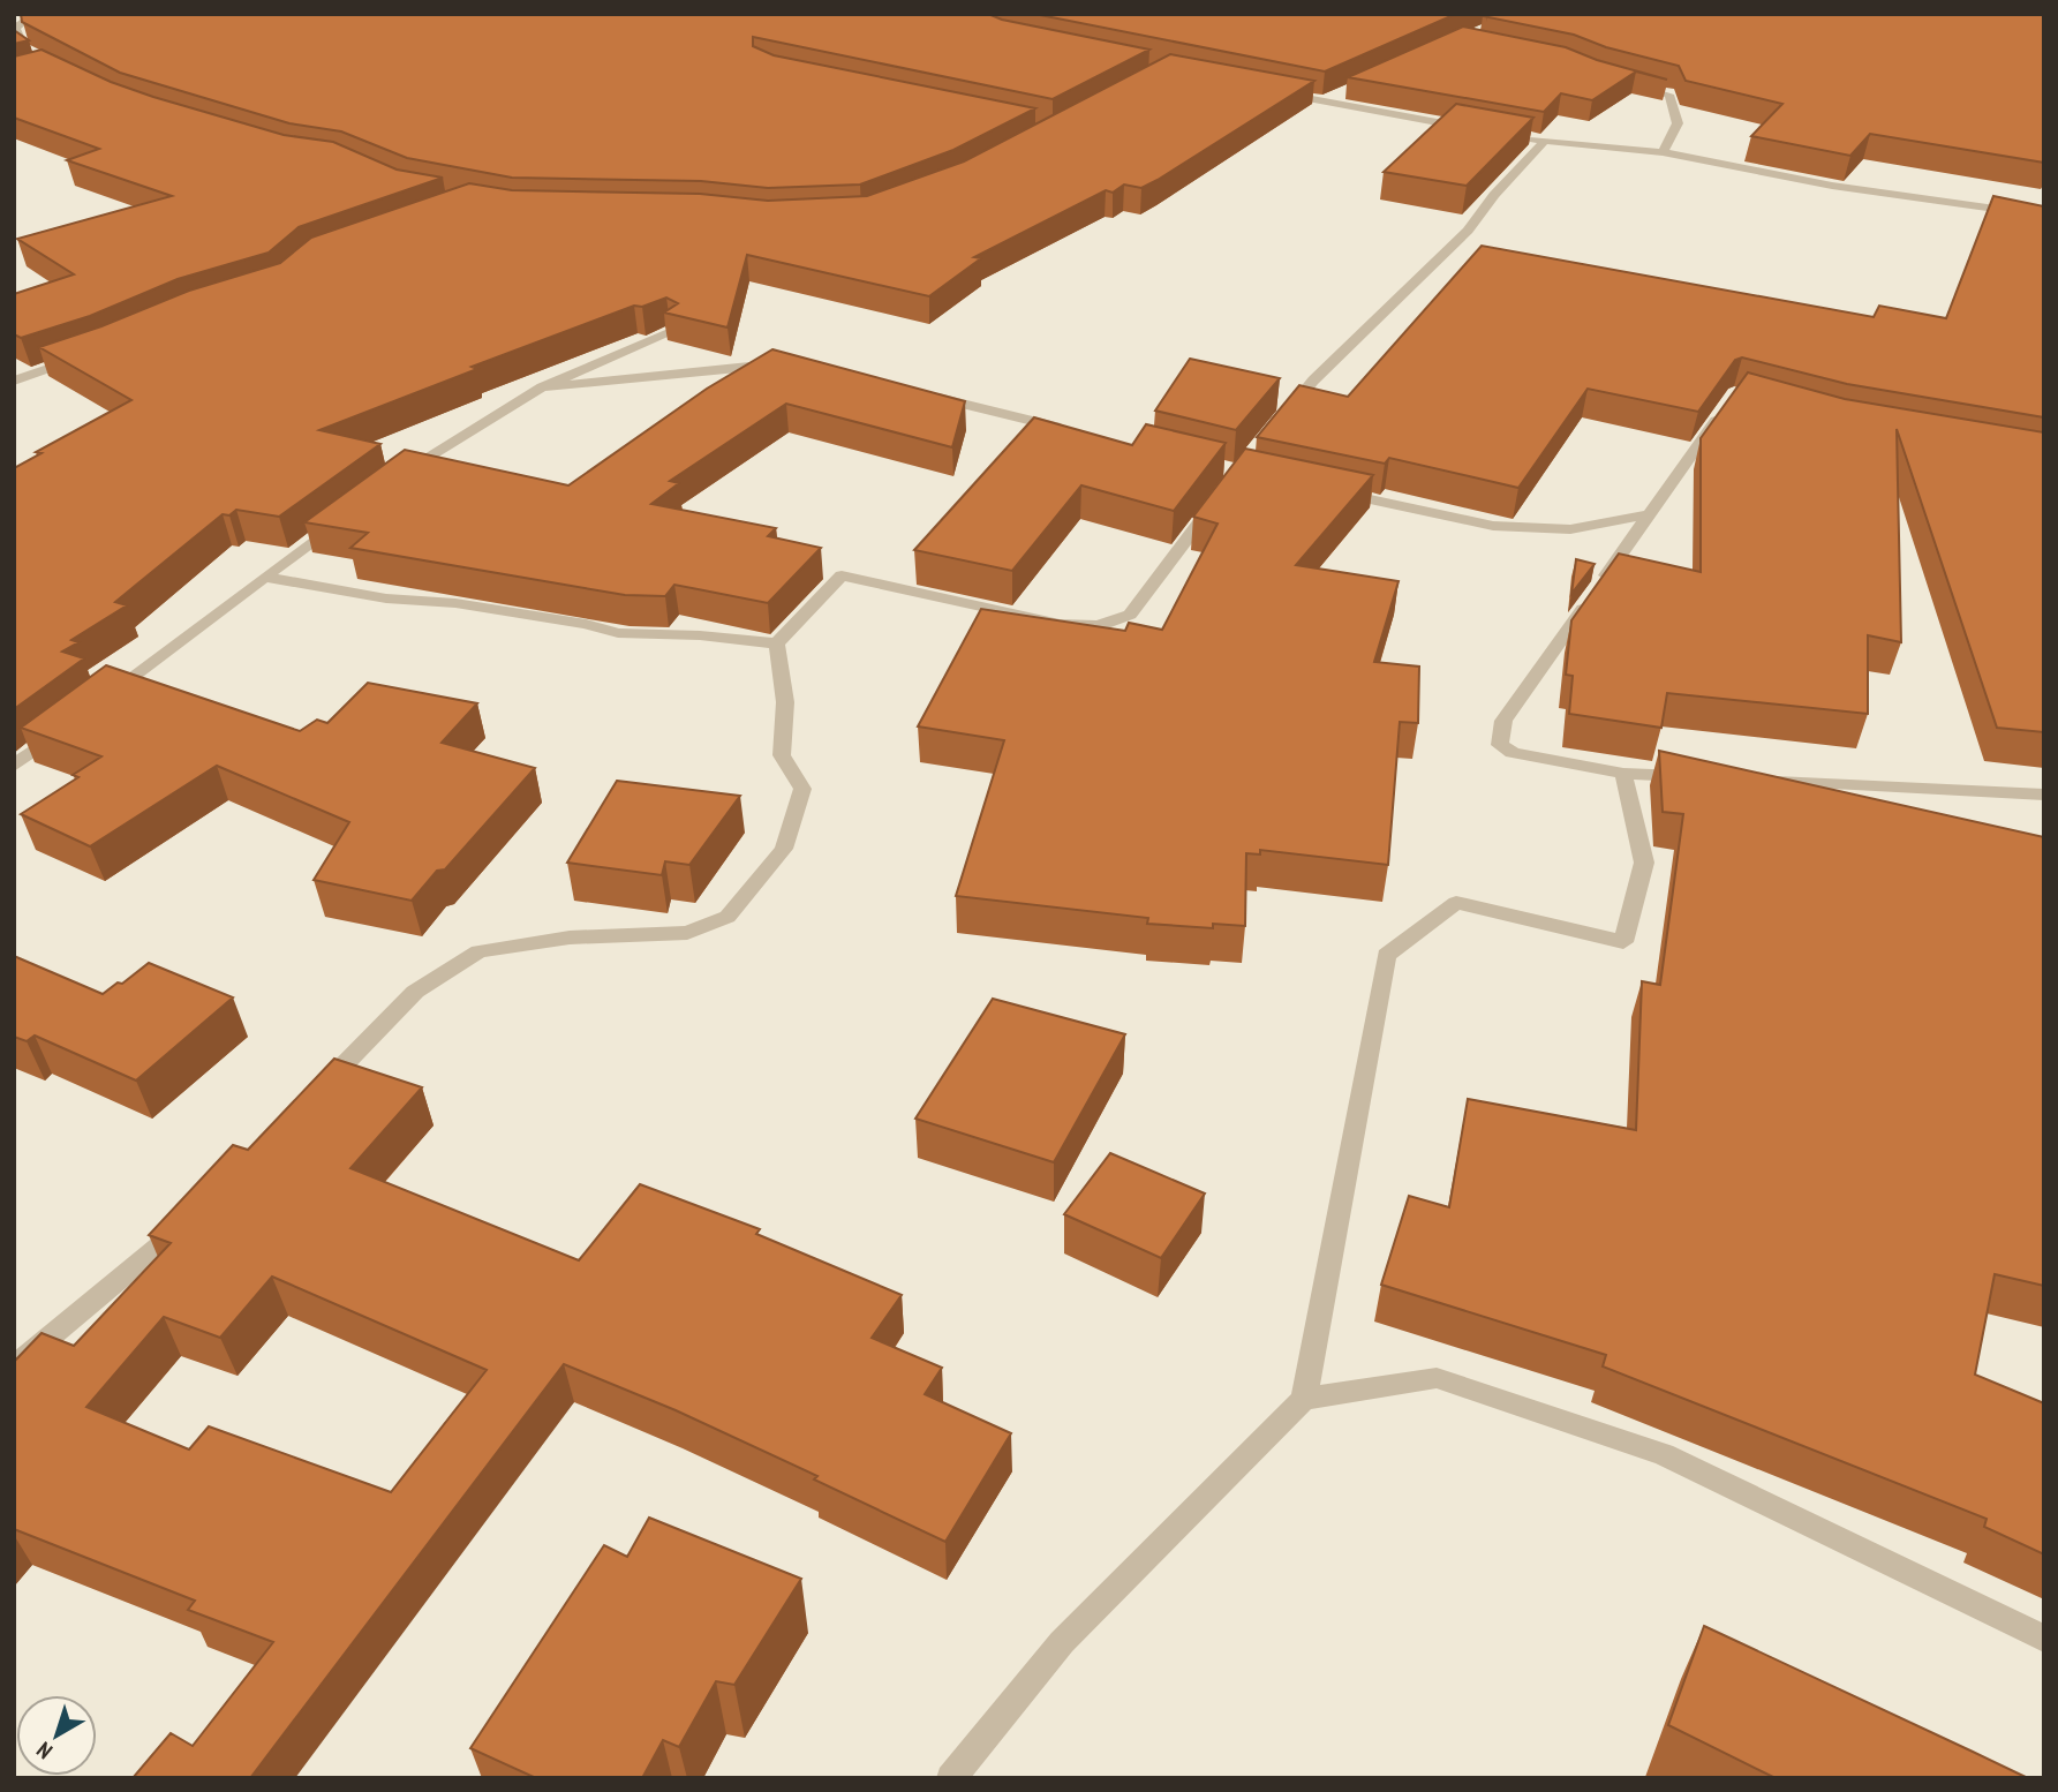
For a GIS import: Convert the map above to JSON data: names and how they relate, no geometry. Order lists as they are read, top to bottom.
{
  "north": "bottom left"
}
